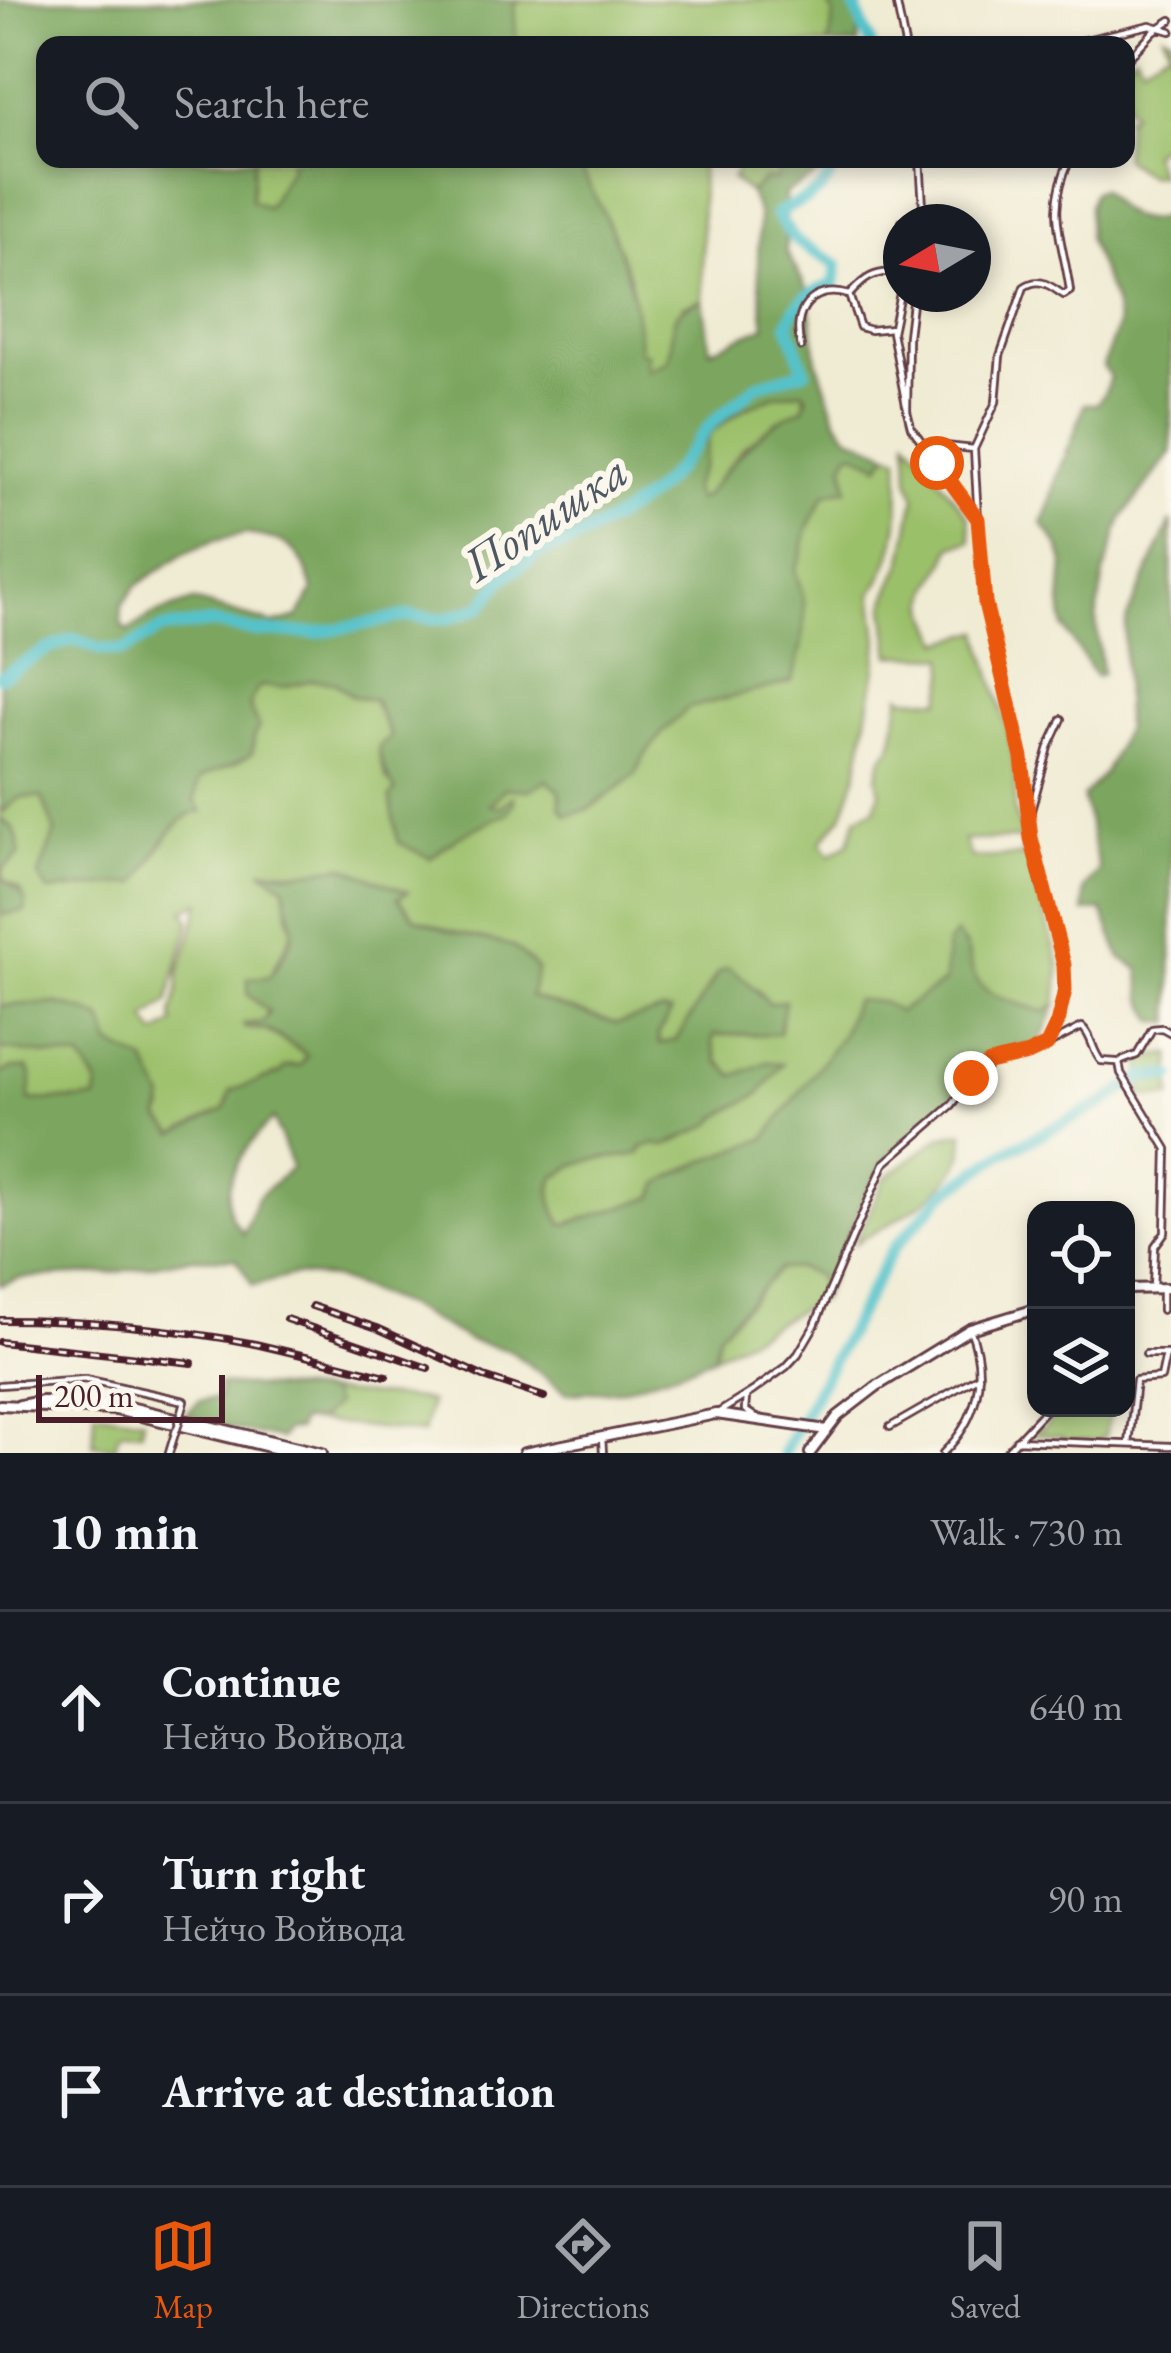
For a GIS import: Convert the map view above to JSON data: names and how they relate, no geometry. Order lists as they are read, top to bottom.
{
  "water": ["Попишка"],
  "scale_bar": "200 m",
  "north": "left",
  "page": {
    "search": "Search here",
    "scale": "200 m",
    "heading": ["10 min", "Walk · 730 m"],
    "list": [
      ["Continue", "Нейчо Войвода", "640 m"],
      ["Turn right", "Нейчо Войвода", "90 m"],
      "Arrive at destination"
    ],
    "nav": ["Map", "Directions", "Saved"]
  }
}
